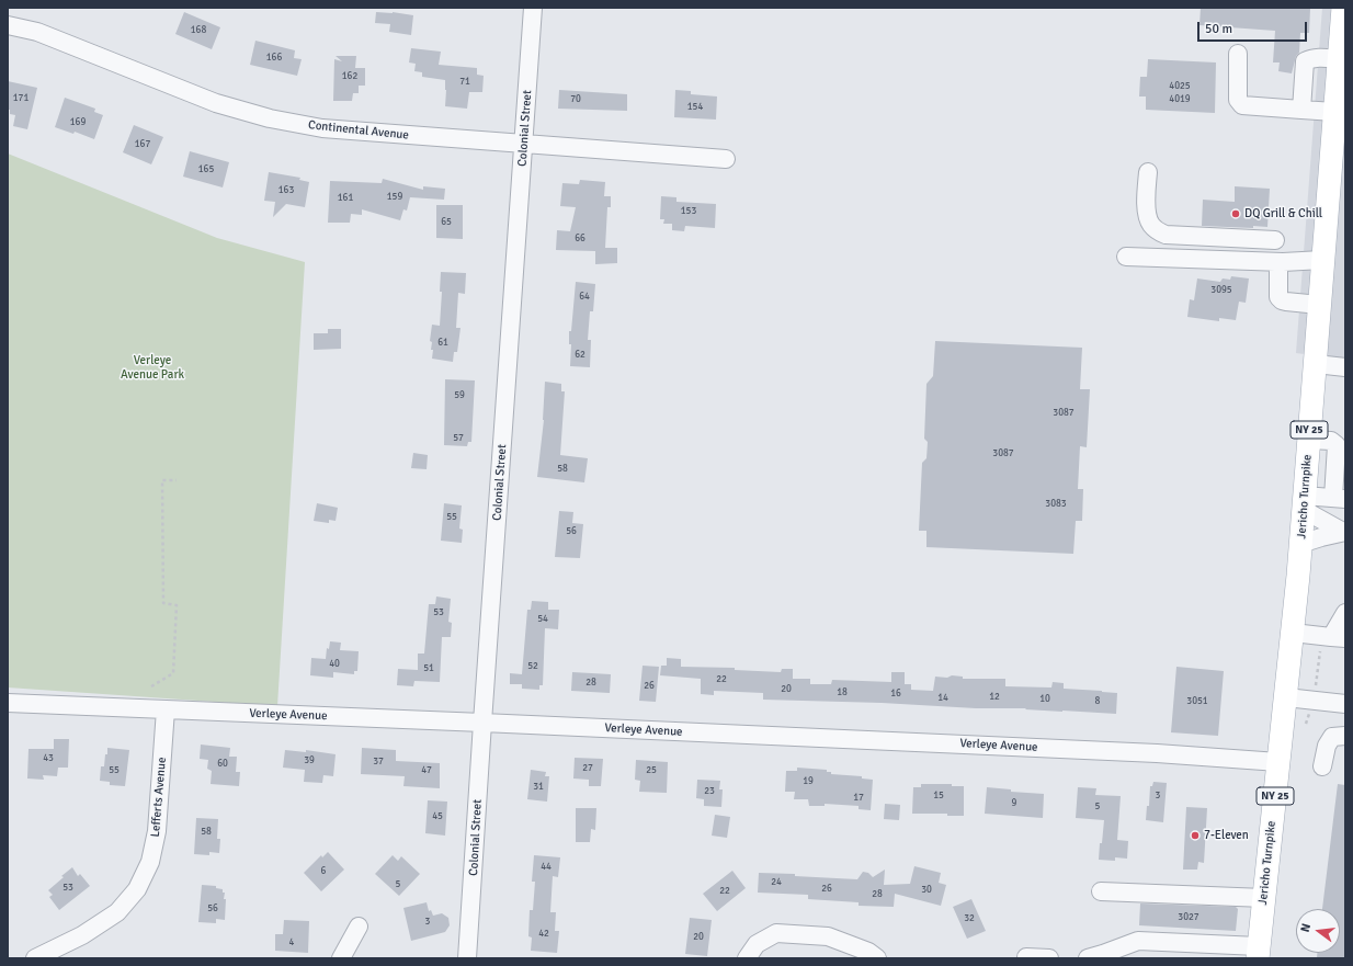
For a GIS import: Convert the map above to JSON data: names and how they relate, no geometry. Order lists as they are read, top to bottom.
{
  "streets": {
    "main road": ["NY 25", "Jericho Turnpike"],
    "street": [
      "Colonial Street",
      "Continental Avenue",
      "Verleye Avenue",
      "Lefferts Avenue"
    ]
  },
  "crossings": [
    ["Colonial Street", "Continental Avenue"],
    ["Colonial Street", "Verleye Avenue"],
    ["Jericho Turnpike", "Verleye Avenue"],
    ["Verleye Avenue", "Lefferts Avenue"]
  ],
  "parks": ["Verleye Avenue Park"],
  "places": ["DQ Grill & Chill", "7-Eleven"],
  "house_numbers": [
    "168",
    "166",
    "162",
    "71",
    "4025",
    "171",
    "70",
    "4019",
    "154",
    "169",
    "167",
    "165",
    "163",
    "159",
    "161",
    "153",
    "65",
    "66",
    "3095",
    "64",
    "61",
    "62",
    "59",
    "3087",
    "57",
    "3087",
    "58",
    "3083",
    "55",
    "56",
    "53",
    "54",
    "40",
    "52",
    "51",
    "22",
    "28",
    "26",
    "20",
    "18",
    "16",
    "12",
    "14",
    "10",
    "8",
    "3051",
    "43",
    "39",
    "37",
    "60",
    "27",
    "55",
    "47",
    "25",
    "19",
    "31",
    "23",
    "15",
    "3",
    "17",
    "9",
    "5",
    "45",
    "58",
    "44",
    "6",
    "24",
    "5",
    "53",
    "26",
    "30",
    "22",
    "28",
    "56",
    "3027",
    "32",
    "3",
    "42",
    "20",
    "4"
  ],
  "scale_bar": "50 m",
  "north": "left"
}
